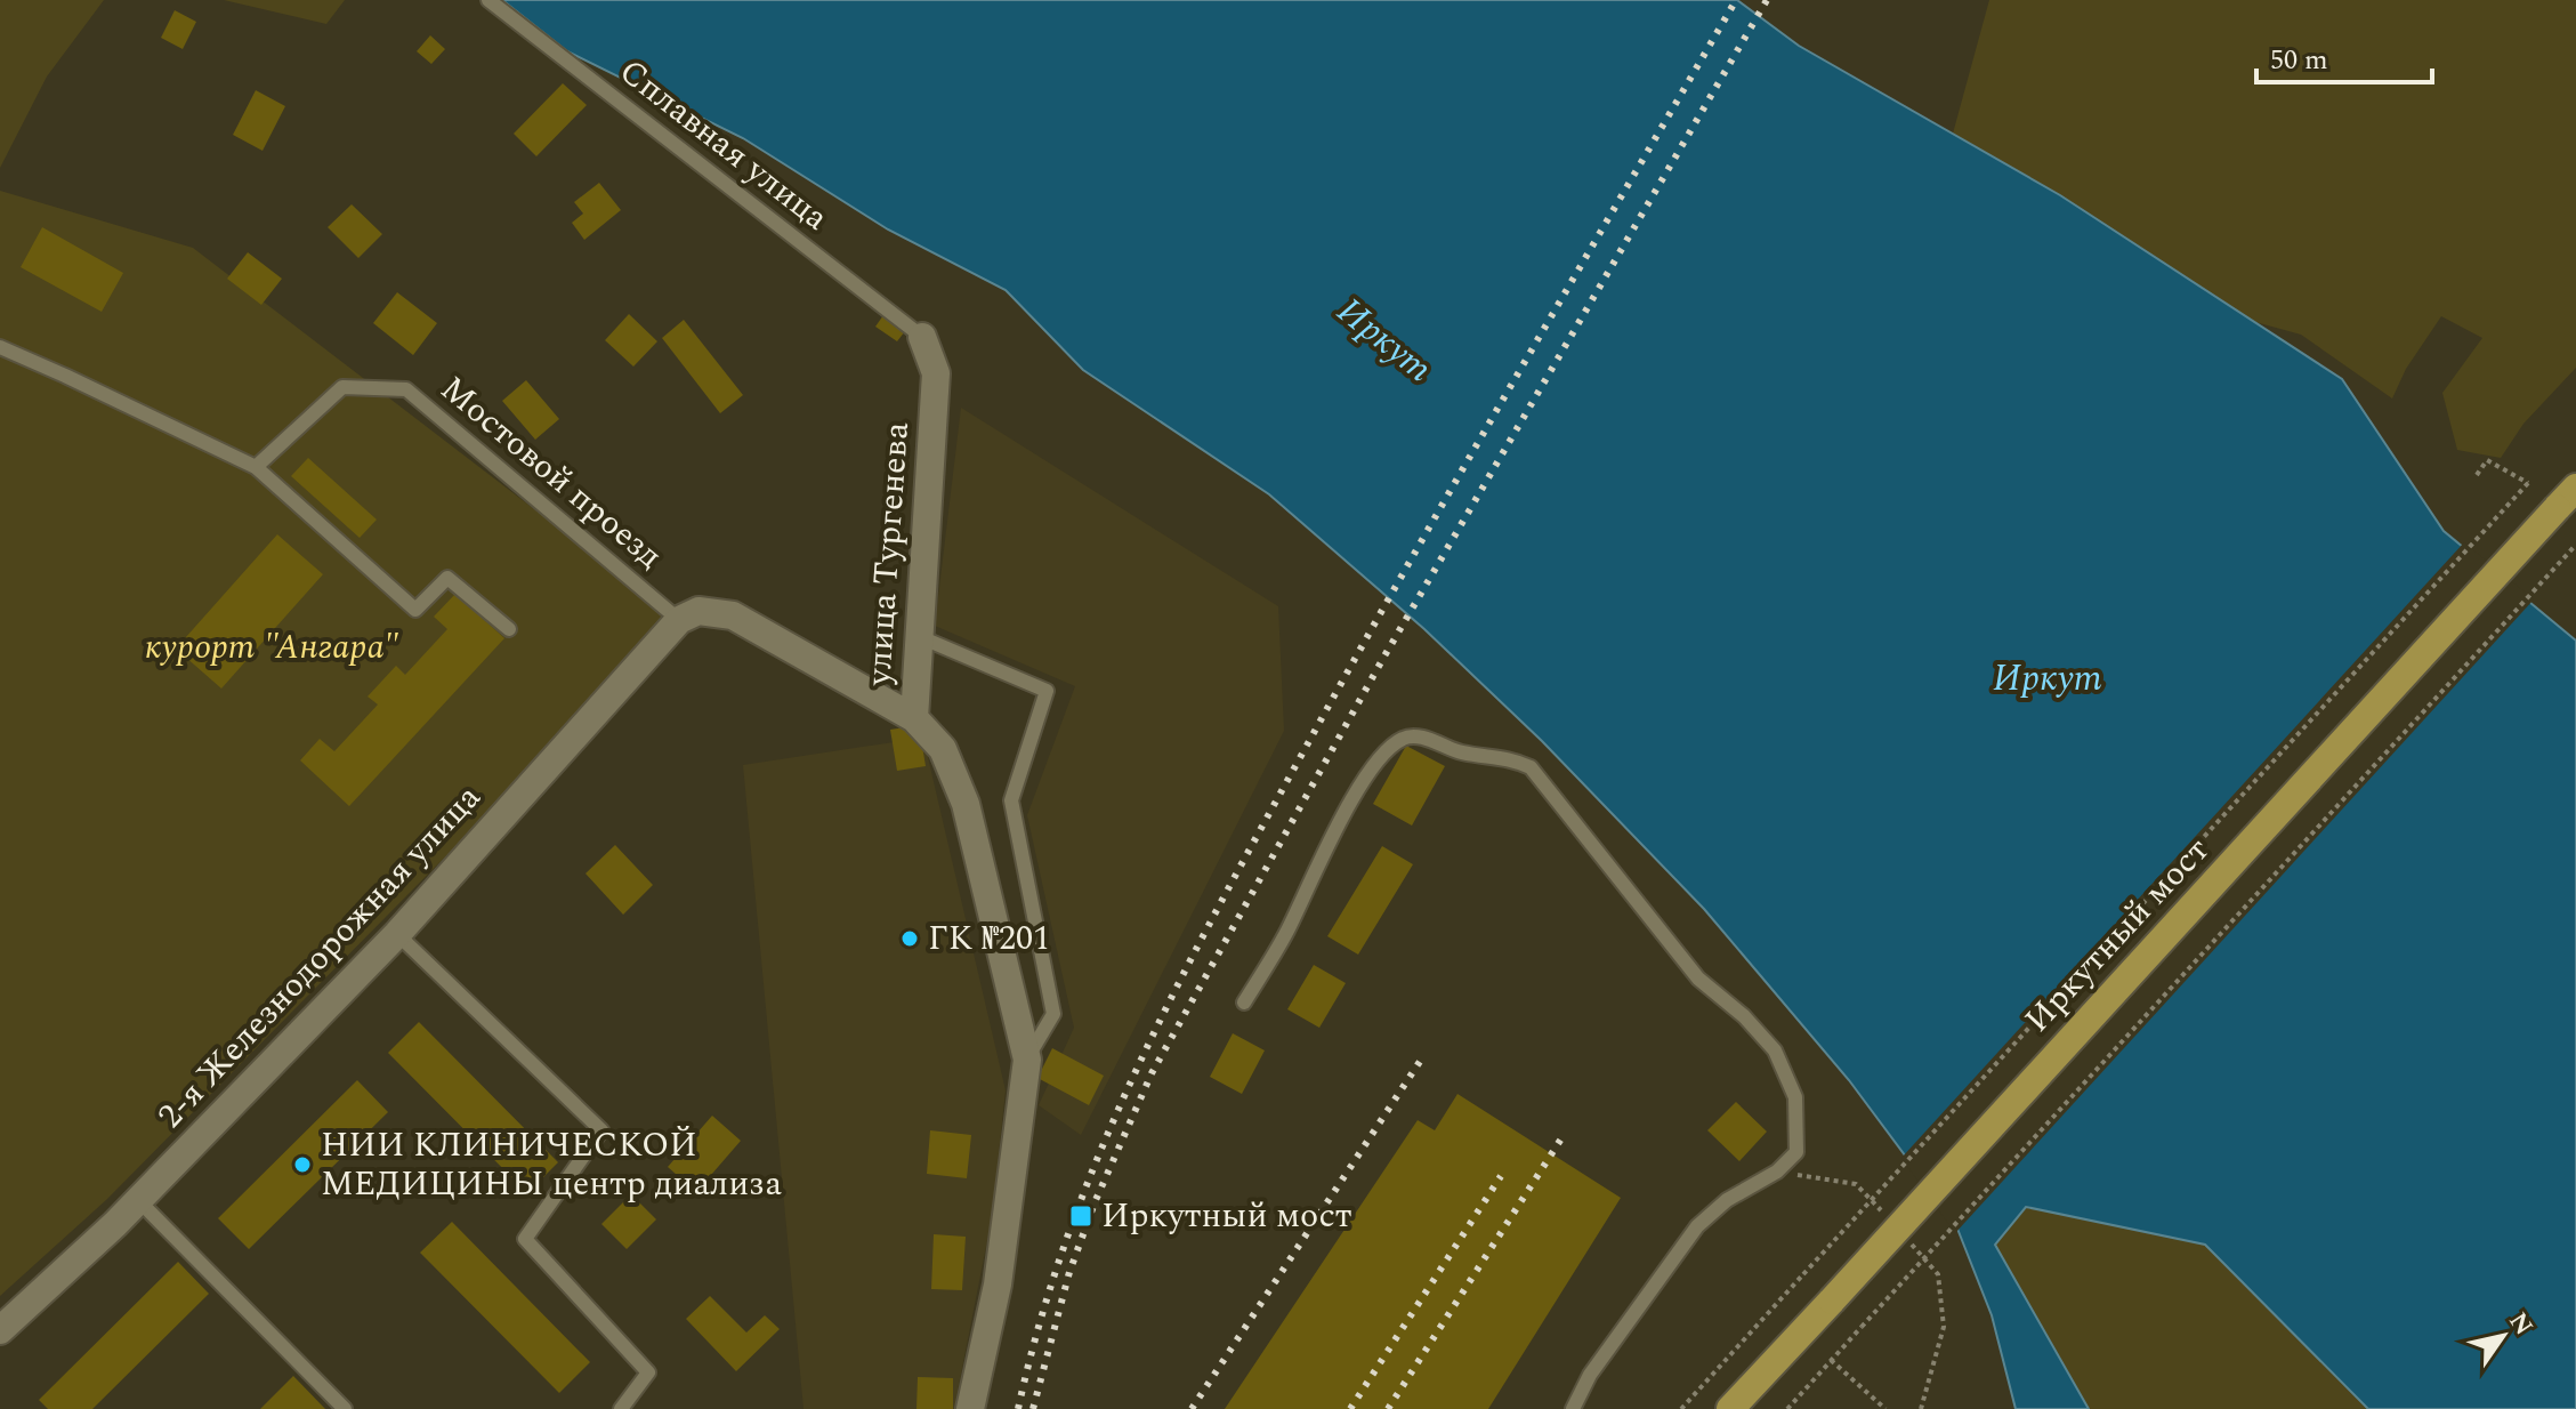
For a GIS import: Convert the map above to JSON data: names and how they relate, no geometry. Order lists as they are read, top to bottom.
{
  "streets": {
    "main road": ["Иркутный мост"],
    "street": ["улица Тургенева", "2-я Железнодорожная улица"],
    "lane": ["Сплавная улица", "Мостовой проезд"]
  },
  "crossings": [
    ["Сплавная улица", "улица Тургенева"],
    ["Мостовой проезд", "2-я Железнодорожная улица"]
  ],
  "water": ["Иркут"],
  "parks": ["курорт \"Ангара\""],
  "places": {
    "other": ["ГК №201", "НИИ КЛИНИЧЕСКОЙ МЕДИЦИНЫ центр диализа"],
    "transit": ["Иркутный мост"]
  },
  "scale_bar": "50 m",
  "north": "top right"
}
